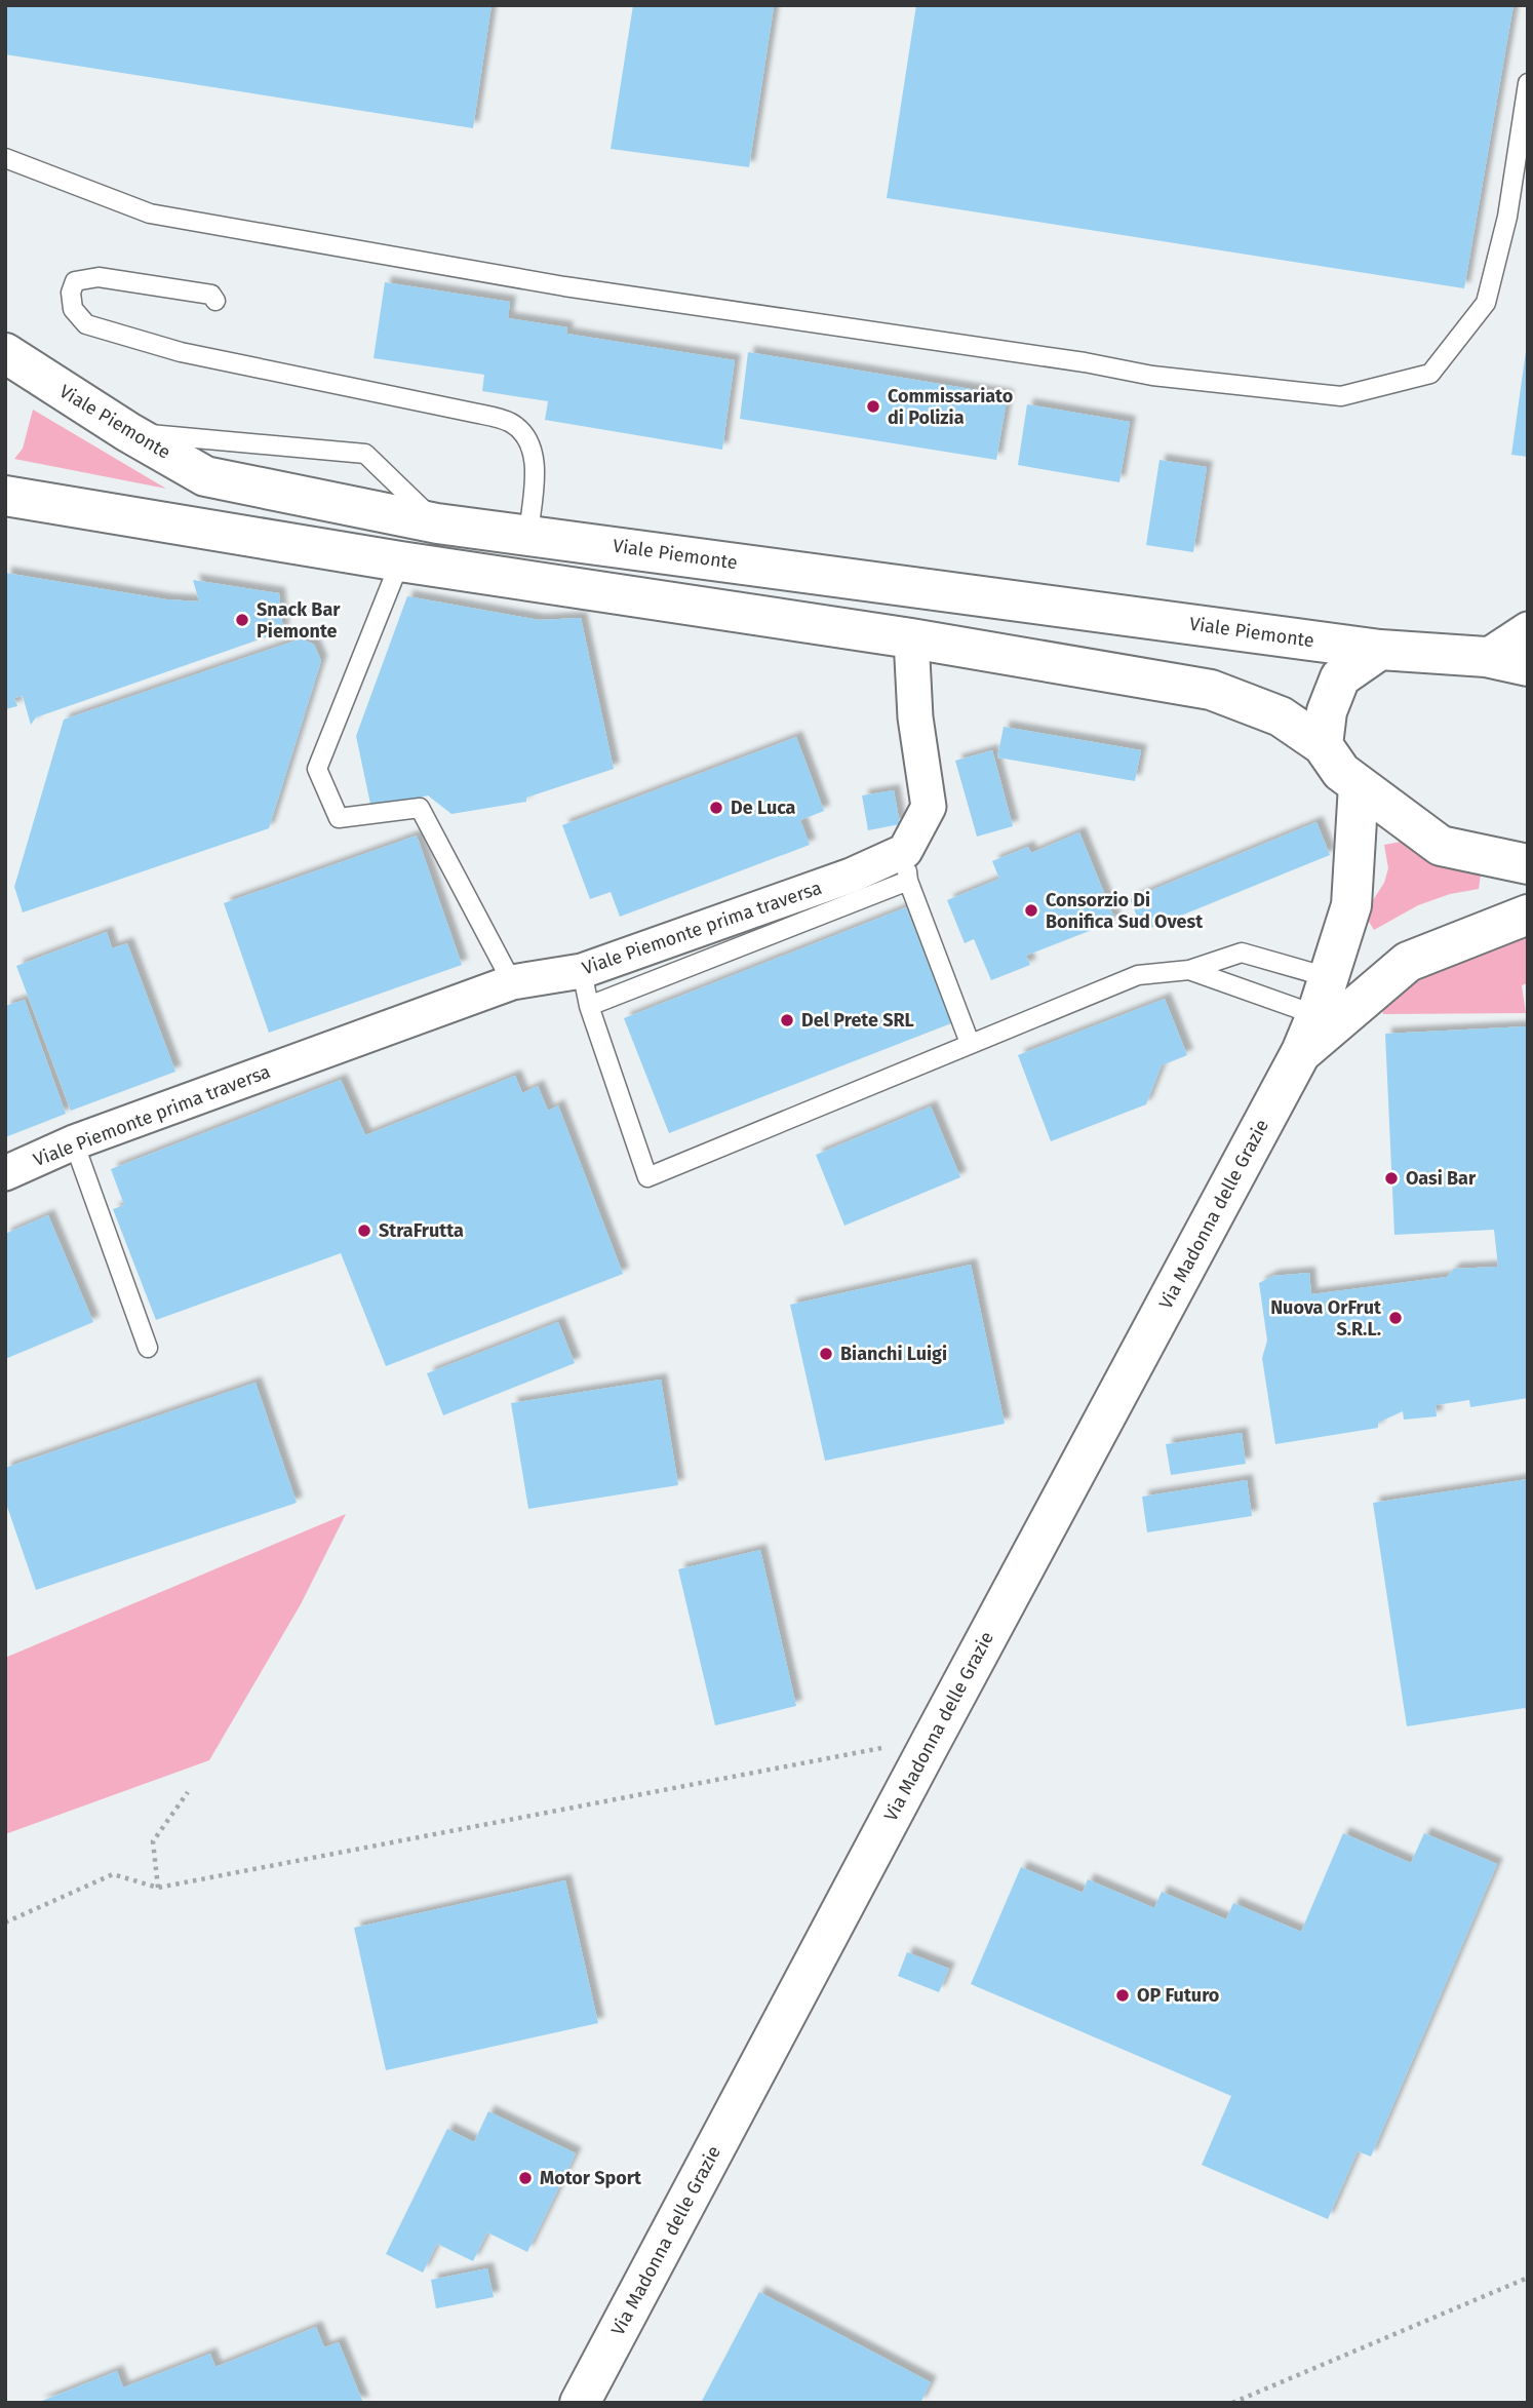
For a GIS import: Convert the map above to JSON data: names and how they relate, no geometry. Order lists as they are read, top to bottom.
{
  "streets": {
    "street": ["Viale Piemonte", "Viale Piemonte prima traversa", "Via Madonna delle Grazie"]
  },
  "places": [
    "Commissariato di Polizia",
    "Snack Bar Piemonte",
    "De Luca",
    "Consorzio Di Bonifica Sud Ovest",
    "Del Prete SRL",
    "Oasi Bar",
    "StraFrutta",
    "Nuova OrFrut S.R.L.",
    "Bianchi Luigi",
    "OP Futuro",
    "Motor Sport"
  ]
}
